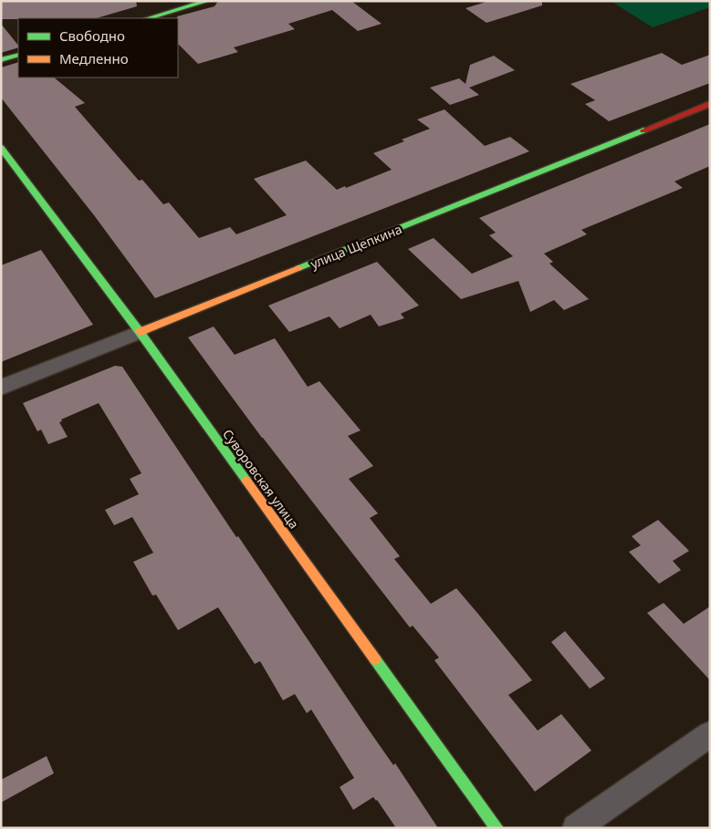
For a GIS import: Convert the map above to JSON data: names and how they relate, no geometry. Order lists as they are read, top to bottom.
{
  "streets": {
    "street": ["улица Щепкина", "Суворовская улица"]
  },
  "crossings": [
    ["улица Щепкина", "Суворовская улица"]
  ],
  "legend": ["Свободно", "Медленно"]
}
